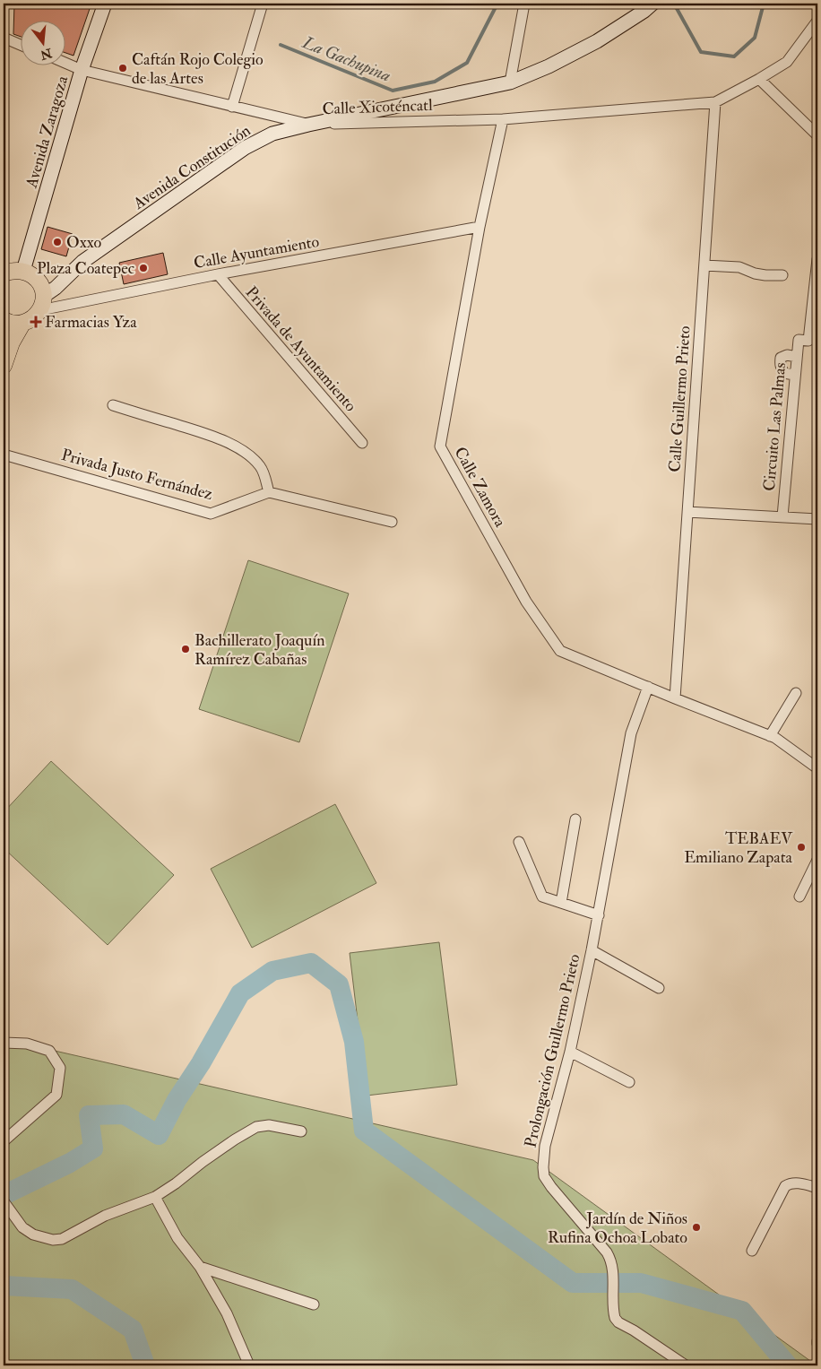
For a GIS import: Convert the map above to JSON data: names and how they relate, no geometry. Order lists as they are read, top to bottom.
{
  "streets": {
    "main road": ["Avenida Zaragoza", "Avenida Constitución"],
    "street": [
      "Calle Xicoténcatl",
      "Calle Ayuntamiento",
      "Privada de Ayuntamiento",
      "Calle Guillermo Prieto",
      "Circuito Las Palmas",
      "Privada Justo Fernández",
      "Calle Zamora",
      "Prolongación Guillermo Prieto"
    ]
  },
  "crossings": [
    ["Calle Xicoténcatl", "Avenida Zaragoza"],
    ["Calle Xicoténcatl", "Avenida Constitución"],
    ["Calle Xicoténcatl", "Calle Guillermo Prieto"],
    ["Calle Xicoténcatl", "Calle Zamora"],
    ["Avenida Constitución", "Calle Ayuntamiento"],
    ["Calle Ayuntamiento", "Privada de Ayuntamiento"],
    ["Calle Ayuntamiento", "Calle Zamora"],
    ["Calle Guillermo Prieto", "Calle Zamora"],
    ["Calle Zamora", "Prolongación Guillermo Prieto"]
  ],
  "water": ["La Gachupina"],
  "places": {
    "other": [
      "Caftán Rojo Colegio de las Artes",
      "Oxxo",
      "Plaza Coatepec",
      "Bachillerato Joaquín Ramírez Cabañas",
      "TEBAEV Emiliano Zapata",
      "Jardín de Niños Rufina Ochoa Lobato"
    ],
    "health": ["Farmacias Yza"]
  },
  "north": "bottom"
}
